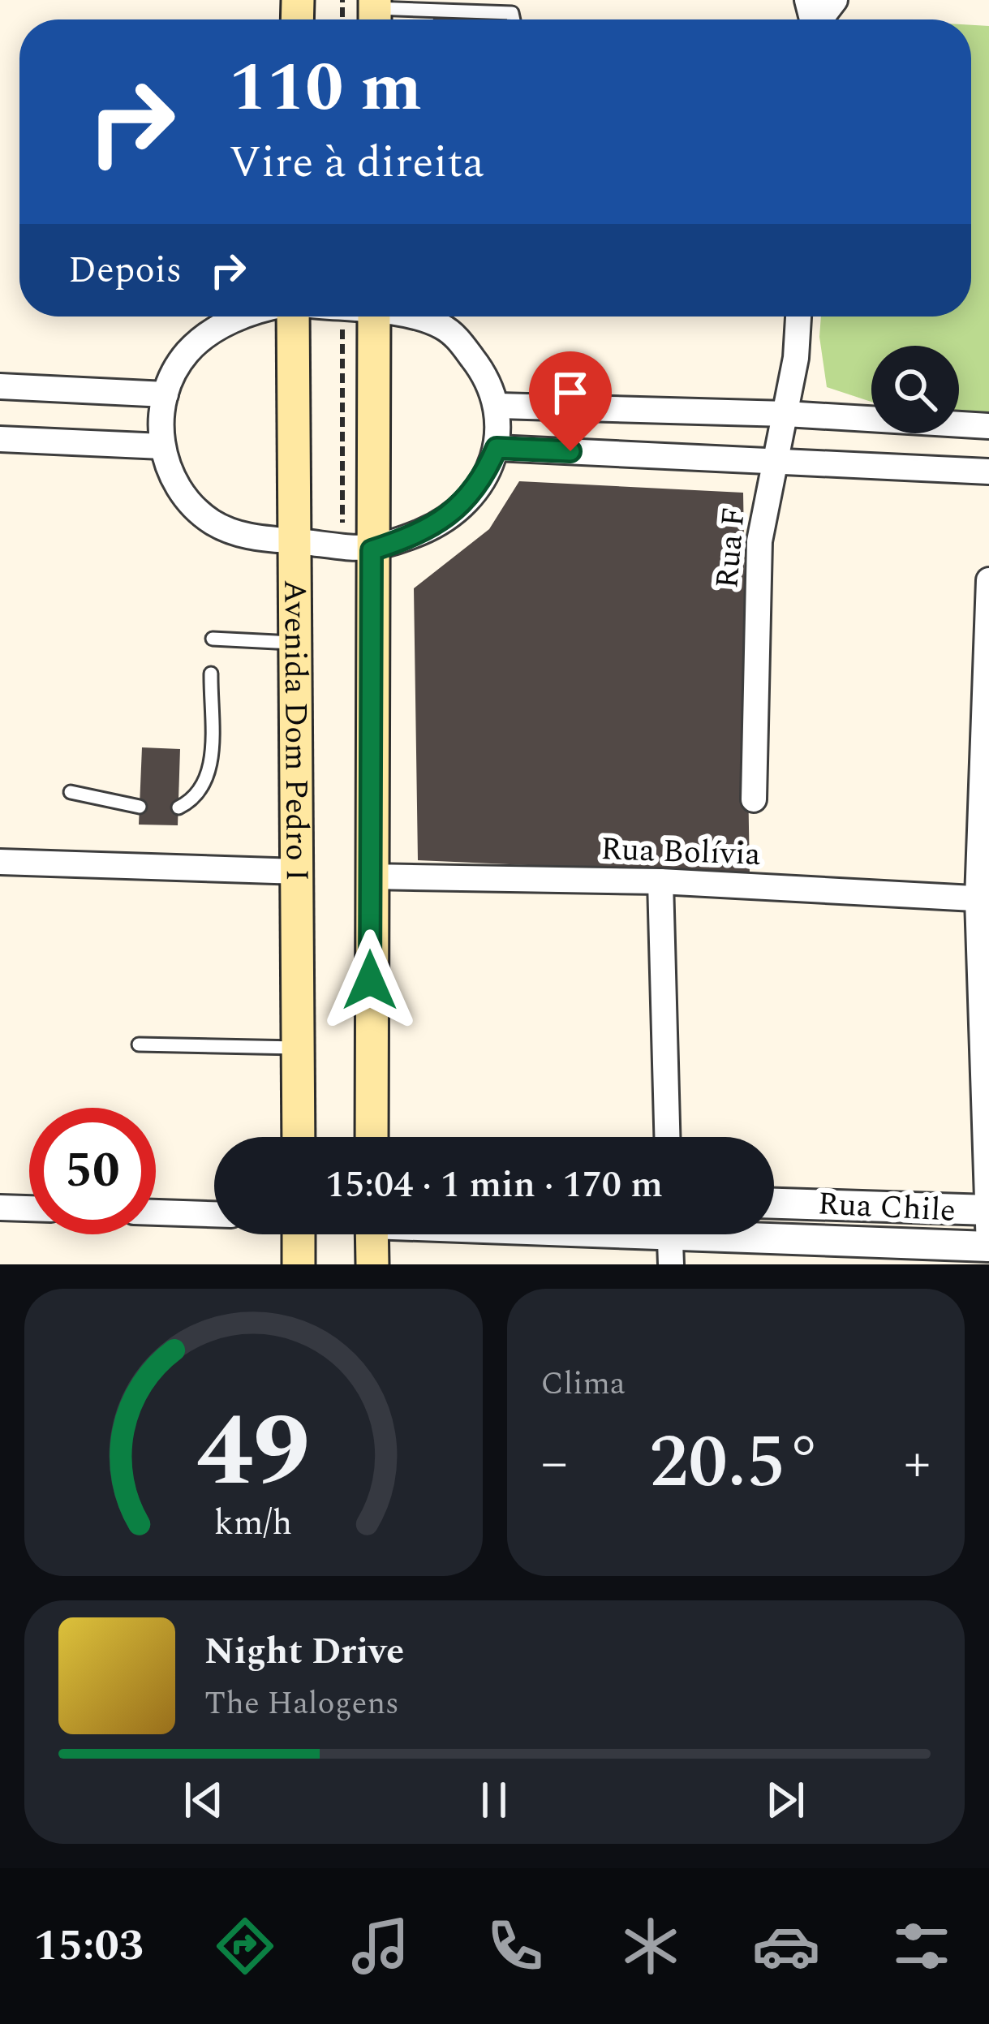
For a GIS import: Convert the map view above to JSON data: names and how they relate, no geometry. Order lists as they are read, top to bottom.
{
  "streets": {
    "main road": ["Avenida Dom Pedro I"],
    "street": ["Rua F", "Rua Bolívia", "Rua Chile"]
  },
  "page": {
    "turn": ["110 m", "Vire à direita"],
    "then": "Depois",
    "limit": "50",
    "trip": "15:04 · 1 min · 170 m",
    "tile": "Clima",
    "heat": ["−", "20.5°", "+"],
    "song": ["Night Drive", "The Halogens"],
    "tabs": "15:03",
    "gauge": ["49", "km/h"]
  }
}
